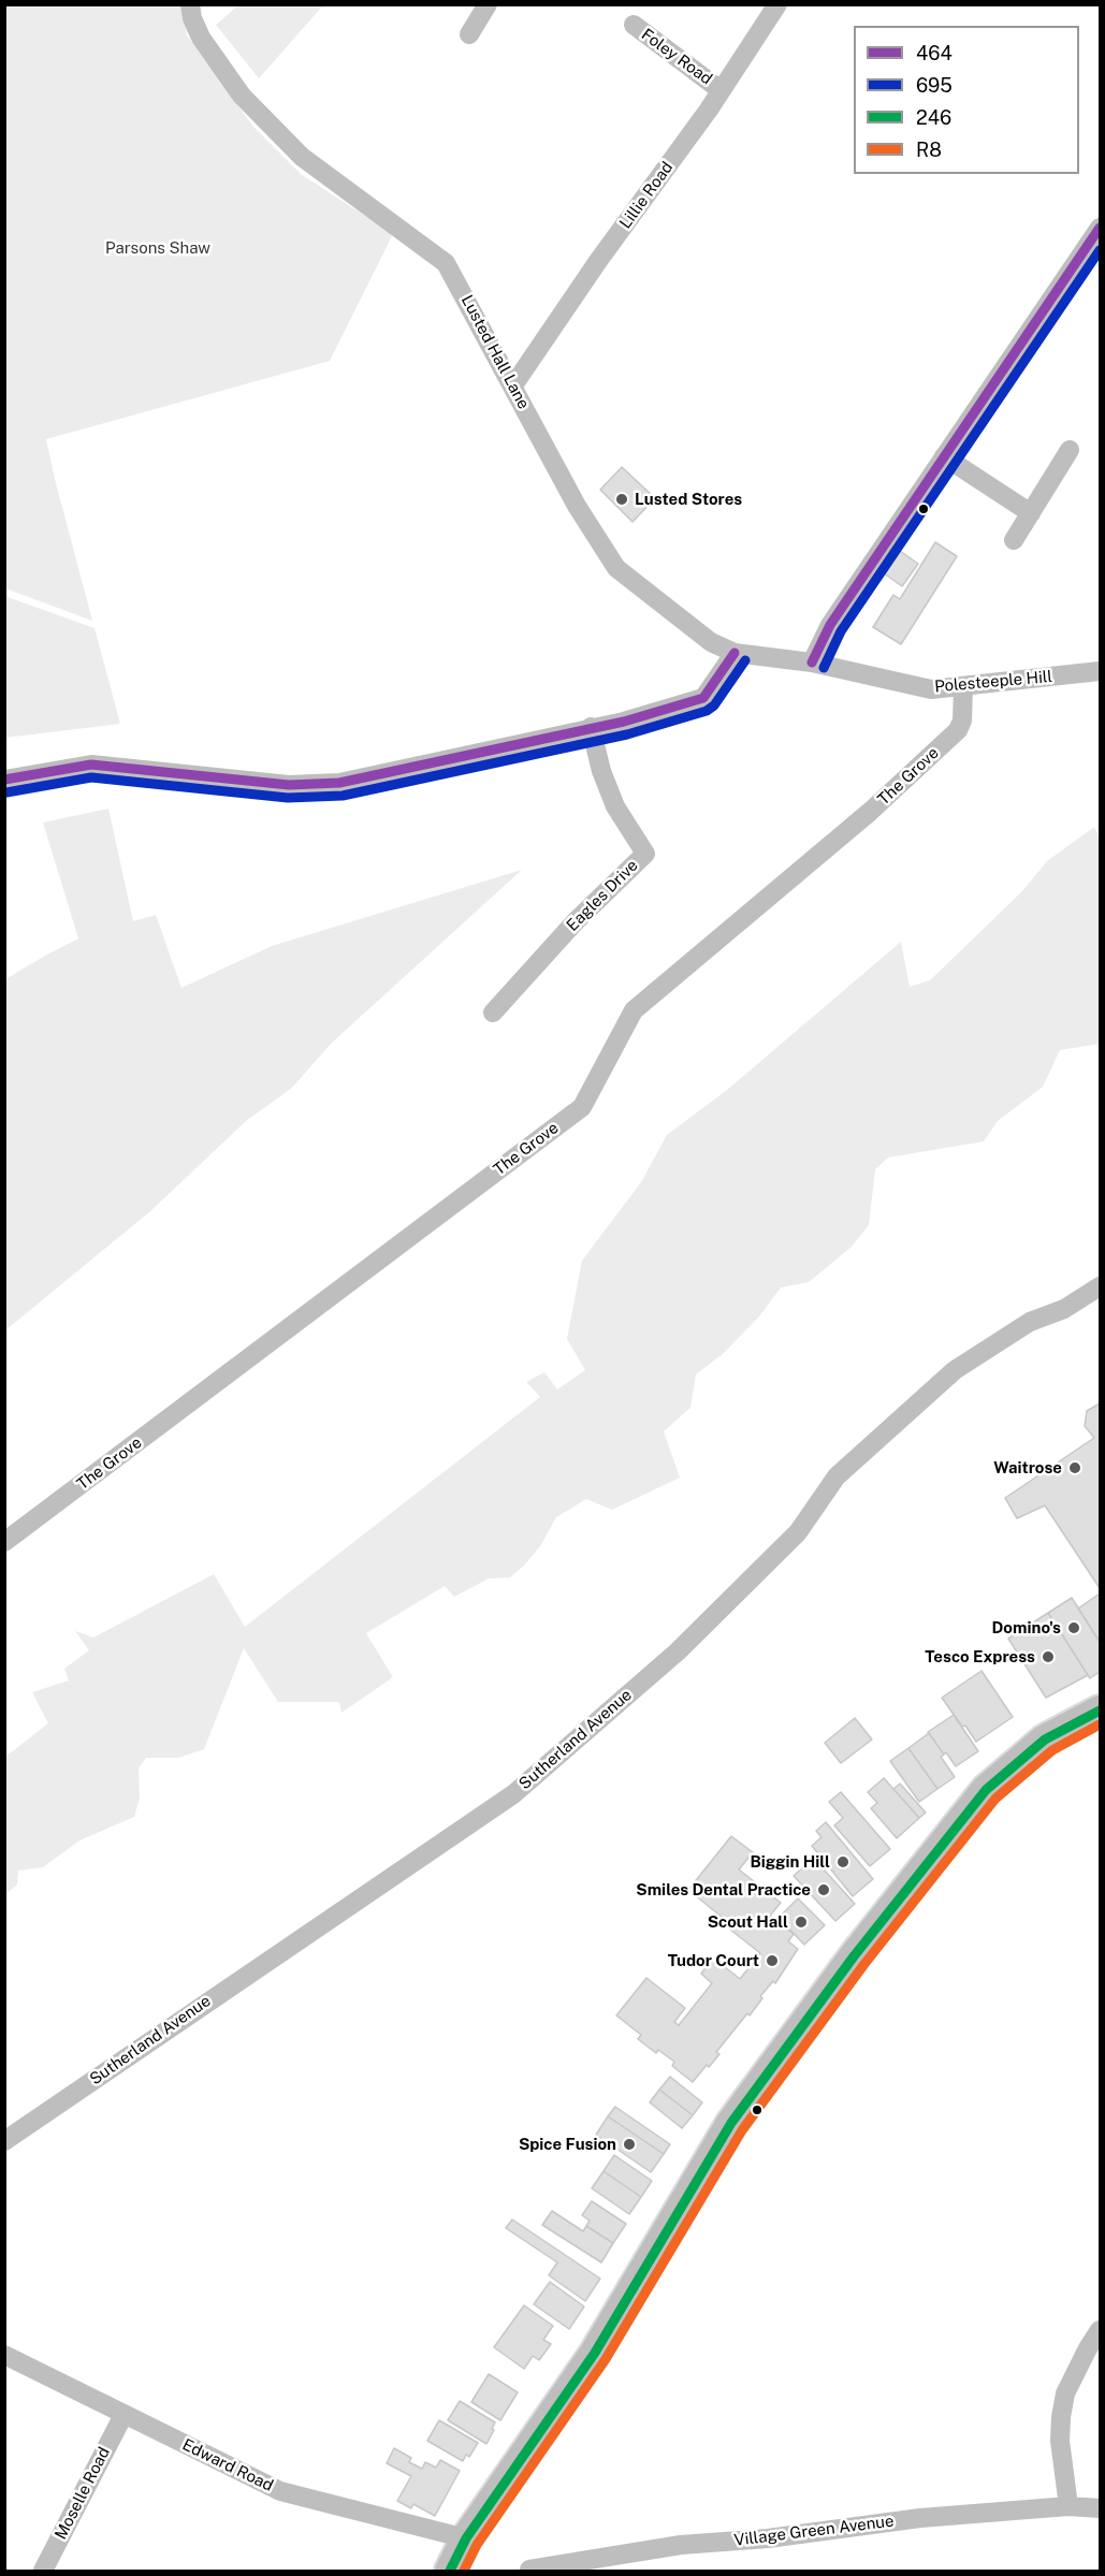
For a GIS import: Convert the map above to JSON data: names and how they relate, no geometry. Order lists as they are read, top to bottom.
{
  "streets": {
    "street": [
      "Foley Road",
      "Lillie Road",
      "Lusted Hall Lane",
      "Polesteeple Hill",
      "The Grove",
      "Eagles Drive",
      "Sutherland Avenue",
      "Edward Road",
      "Moselle Road",
      "Village Green Avenue"
    ]
  },
  "crossings": [
    ["Foley Road", "Lillie Road"],
    ["Lillie Road", "Lusted Hall Lane"],
    ["Lusted Hall Lane", "Polesteeple Hill"],
    ["Polesteeple Hill", "The Grove"],
    ["Edward Road", "Moselle Road"]
  ],
  "parks": ["Parsons Shaw"],
  "places": [
    "Lusted Stores",
    "Waitrose",
    "Domino's",
    "Tesco Express",
    "Biggin Hill",
    "Smiles Dental Practice",
    "Scout Hall",
    "Tudor Court",
    "Spice Fusion"
  ],
  "lines": [
    "transit line 464",
    "transit line 695",
    "transit line 246",
    "transit line R8"
  ],
  "legend": [
    "464",
    "695",
    "246",
    "R8"
  ]
}
